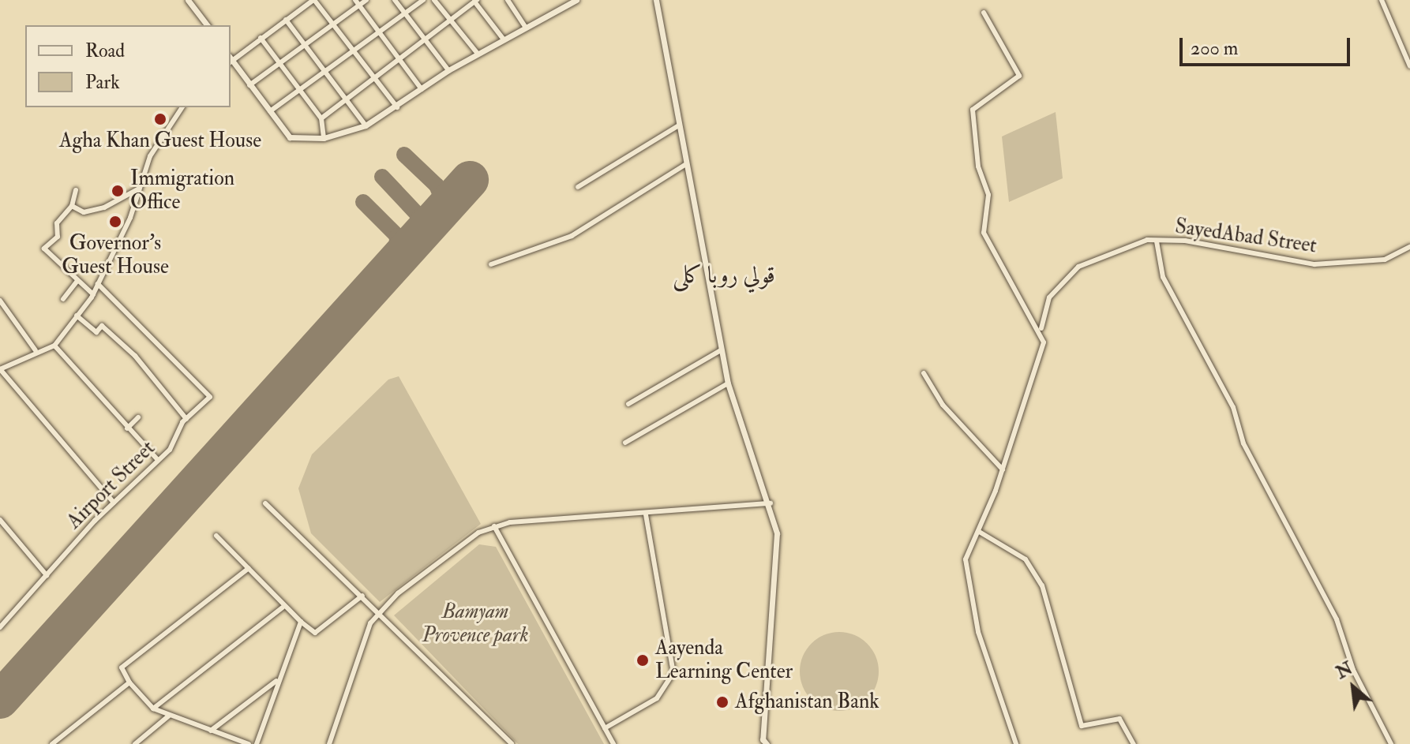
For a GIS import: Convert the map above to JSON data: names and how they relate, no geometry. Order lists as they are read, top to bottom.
{
  "streets": {
    "street": ["SayedAbad Street", "Airport Street"]
  },
  "districts": ["قولي روبا کلی"],
  "parks": ["Bamyam Provence park"],
  "places": [
    "Agha Khan Guest House",
    "Immigration Office",
    "Governor's Guest House",
    "Aayenda Learning Center",
    "Afghanistan Bank"
  ],
  "legend": ["Road", "Park"],
  "scale_bar": "200 m",
  "north": "top left"
}
